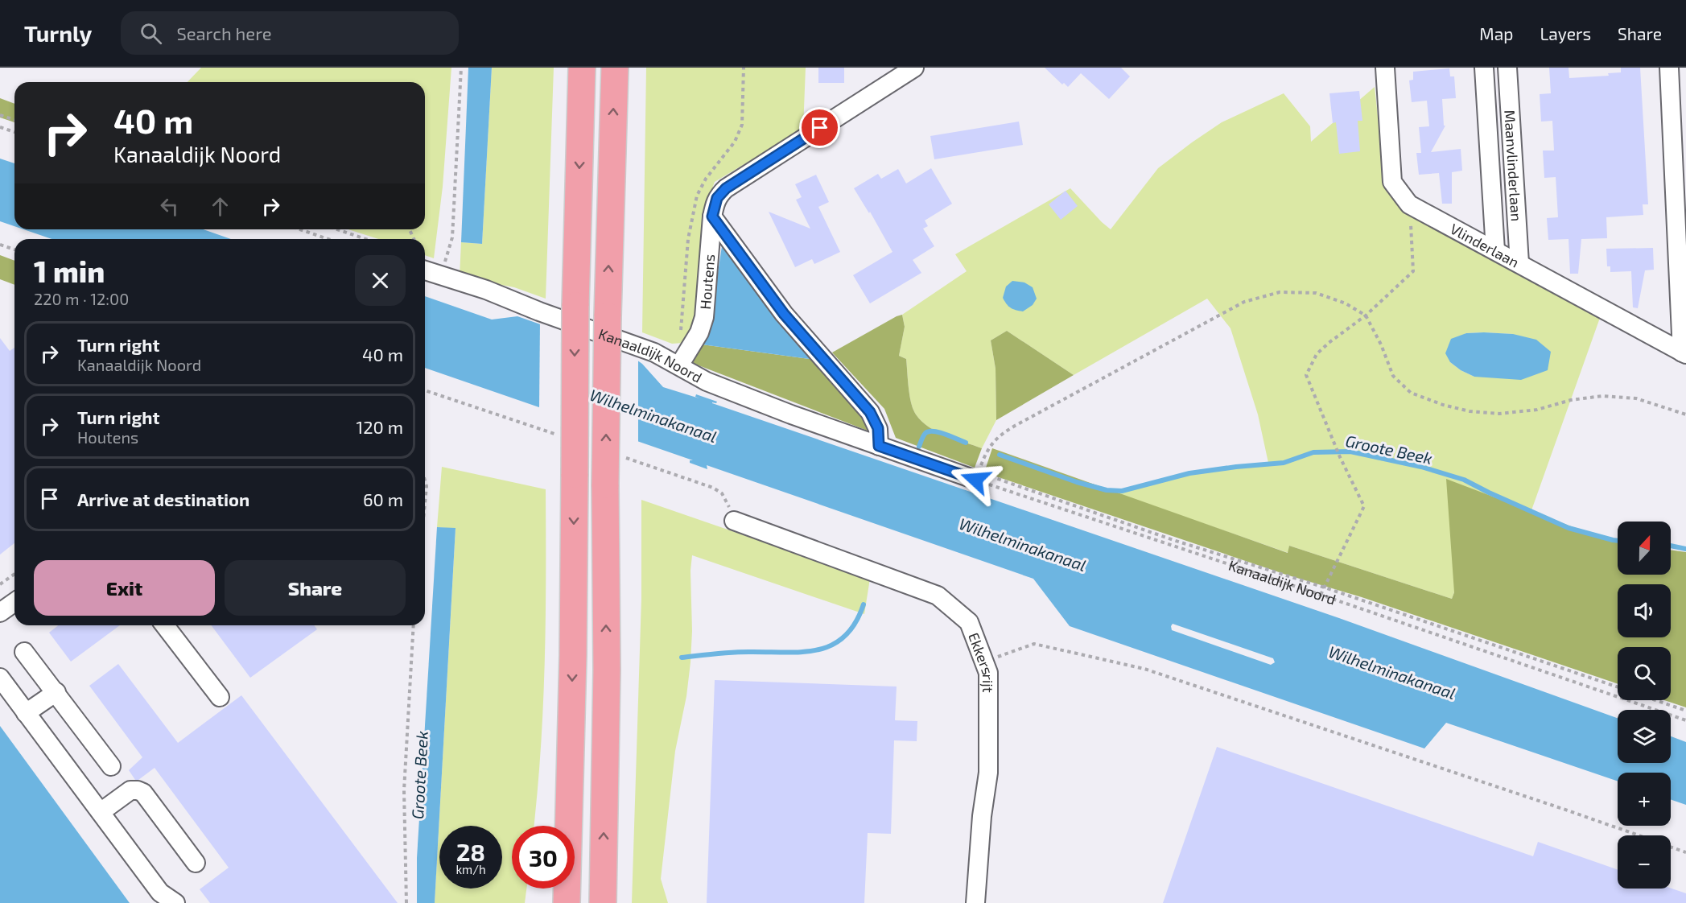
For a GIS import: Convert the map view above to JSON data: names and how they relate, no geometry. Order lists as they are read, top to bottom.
{
  "streets": {
    "street": [
      "Maanvlinderlaan",
      "Vlinderlaan",
      "Houtens",
      "Kanaaldijk Noord",
      "Ekkersrijt"
    ]
  },
  "crossings": [
    ["Maanvlinderlaan", "Vlinderlaan"],
    ["Houtens", "Kanaaldijk Noord"]
  ],
  "water": ["Wilhelminakanaal", "Groote Beek"],
  "north": "top",
  "page": {
    "header": "Turnly",
    "search": "Search here",
    "nav": ["Map", "Layers", "Share"],
    "turn": ["40 m", "Kanaaldijk Noord"],
    "heading": ["1 min", "220 m · 12:00"],
    "list": [
      {
        "name": "Turn right",
        "note": "Kanaaldijk Noord",
        "value": "40 m"
      },
      {
        "name": "Turn right",
        "note": "Houtens",
        "value": "120 m"
      },
      {
        "name": "Arrive at destination",
        "value": "60 m"
      }
    ],
    "map_buttons": ["+", "−"],
    "buttons": ["Exit", "Share"],
    "speed": "28 km/h",
    "limit": "30"
  }
}
